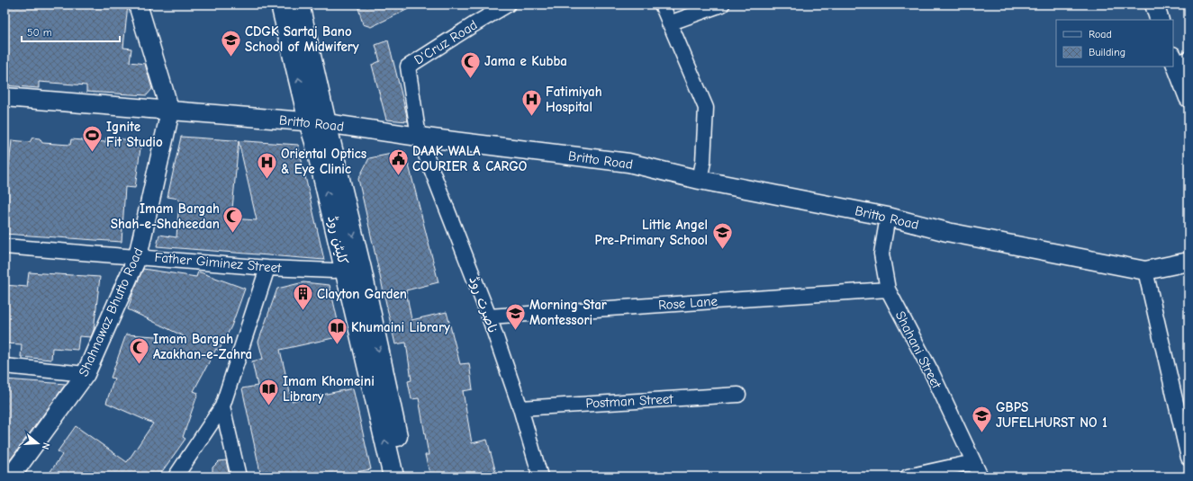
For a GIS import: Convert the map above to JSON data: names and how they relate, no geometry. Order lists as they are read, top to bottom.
{
  "streets": {
    "main road": ["کلیٹن روڈ"],
    "street": [
      "D'Cruz Road",
      "Britto Road",
      "Father Giminez Street",
      "Rose Lane",
      "ناصرت روڈ",
      "Shahnawaz Bhutto Road",
      "Shahani Street",
      "Postman Street"
    ]
  },
  "crossings": [
    ["D'Cruz Road", "Britto Road"],
    ["D'Cruz Road", "ناصرت روڈ"],
    ["Britto Road", "کلیٹن روڈ"],
    ["Britto Road", "ناصرت روڈ"],
    ["Britto Road", "Shahnawaz Bhutto Road"],
    ["Britto Road", "Shahani Street"],
    ["کلیٹن روڈ", "Father Giminez Street"],
    ["Father Giminez Street", "Shahnawaz Bhutto Road"],
    ["Rose Lane", "ناصرت روڈ"],
    ["Rose Lane", "Shahani Street"],
    ["ناصرت روڈ", "Postman Street"]
  ],
  "places": {
    "school or university": [
      "CDGK Sartaj Bano School of Midwifery",
      "Little Angel Pre-Primary School",
      "Morning Star Montessori",
      "GBPS JUFELHURST NO 1"
    ],
    "mosque": ["Jama e Kubba", "Imam Bargah Shah-e-Shaheedan", "Imam Bargah Azakhan-e-Zahra"],
    "hospital": ["Fatimiyah Hospital", "Oriental Optics & Eye Clinic"],
    "sports": ["Ignite Fit Studio"],
    "public building": ["DAAK WALA COURIER & CARGO"],
    "building": ["Clayton Garden"],
    "library": ["Khumaini Library", "Imam Khomeini Library"]
  },
  "legend": ["Road", "Building"],
  "scale_bar": "50 m",
  "north": "right"
}
